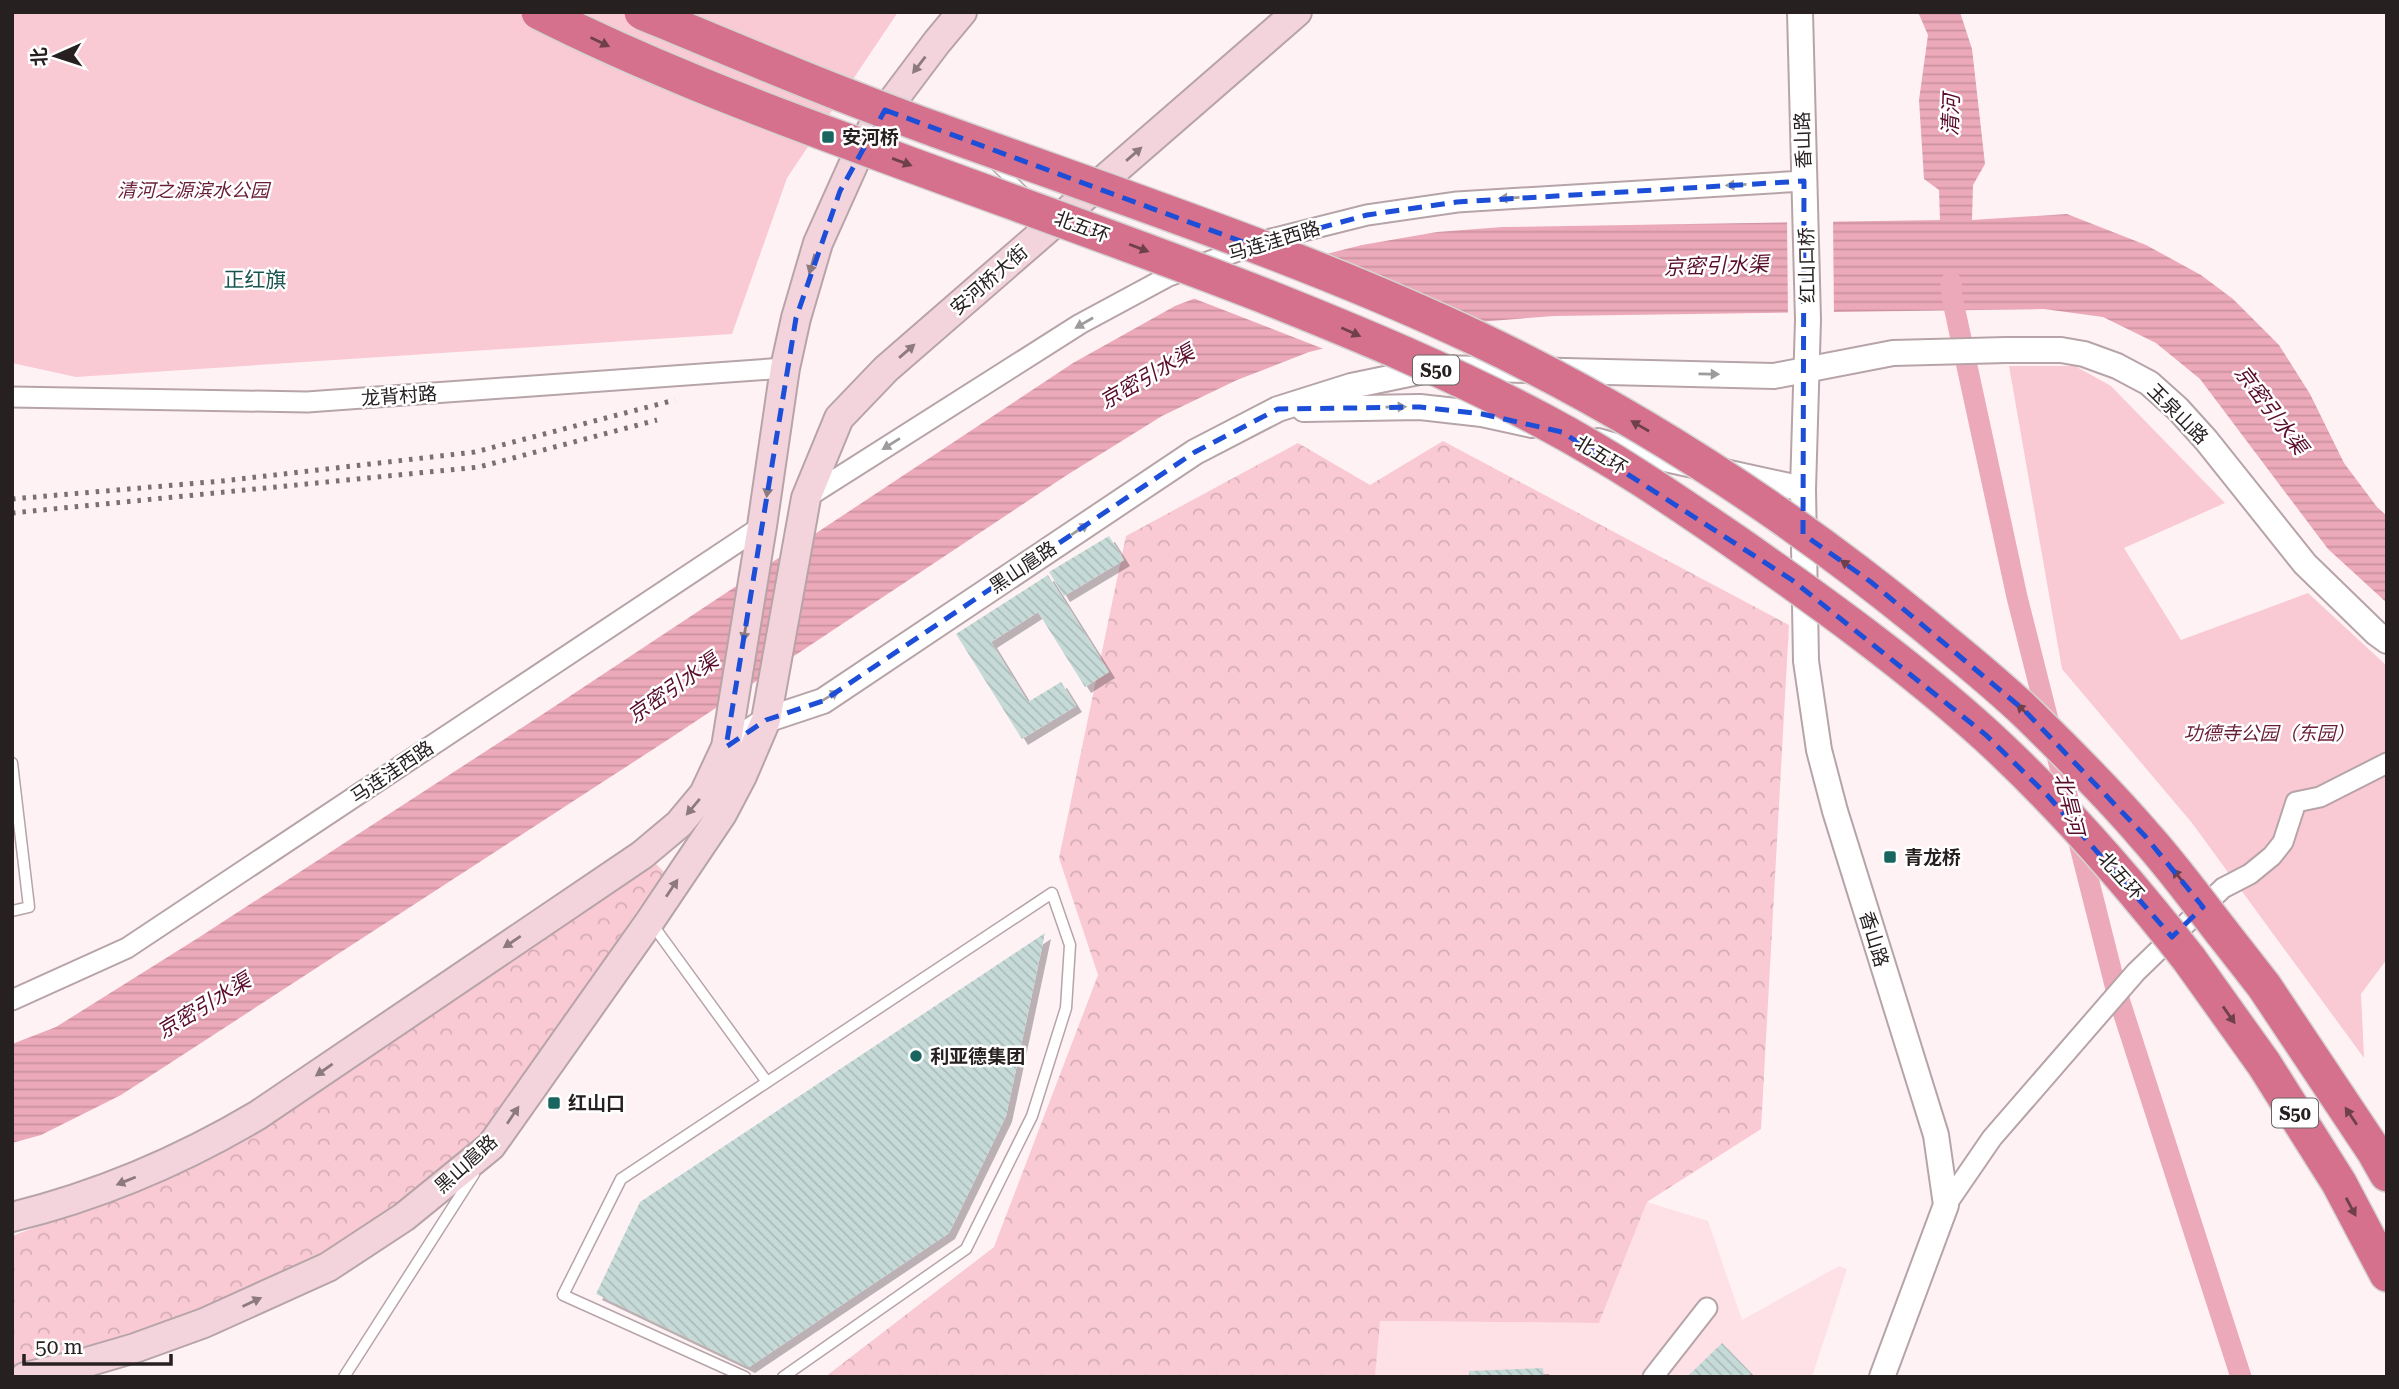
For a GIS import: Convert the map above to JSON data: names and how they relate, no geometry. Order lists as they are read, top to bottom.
{
  "streets": {
    "highway": ["北五环", "S50"],
    "main road": ["安河桥大街", "黑山扈路"],
    "street": [
      "香山路",
      "马连洼西路",
      "红山口桥",
      "龙背村路",
      "玉泉山路"
    ]
  },
  "crossings": [
    ["香山路", "马连洼西路"],
    ["香山路", "红山口桥"],
    ["香山路", "玉泉山路"],
    ["香山路", "黑山扈路"],
    ["马连洼西路", "安河桥大街"],
    ["红山口桥", "玉泉山路"],
    ["红山口桥", "黑山扈路"],
    ["安河桥大街", "黑山扈路"],
    ["玉泉山路", "黑山扈路"]
  ],
  "one_way": ["马连洼西路", "黑山扈路"],
  "districts": ["正红旗"],
  "water": ["清河", "京密引水渠", "北旱河"],
  "parks": ["清河之源滨水公园", "功德寺公园（东园）"],
  "places": {
    "transit": ["安河桥", "青龙桥", "红山口"],
    "other": ["利亚德集团"]
  },
  "scale_bar": "50 m",
  "north": "left"
}
